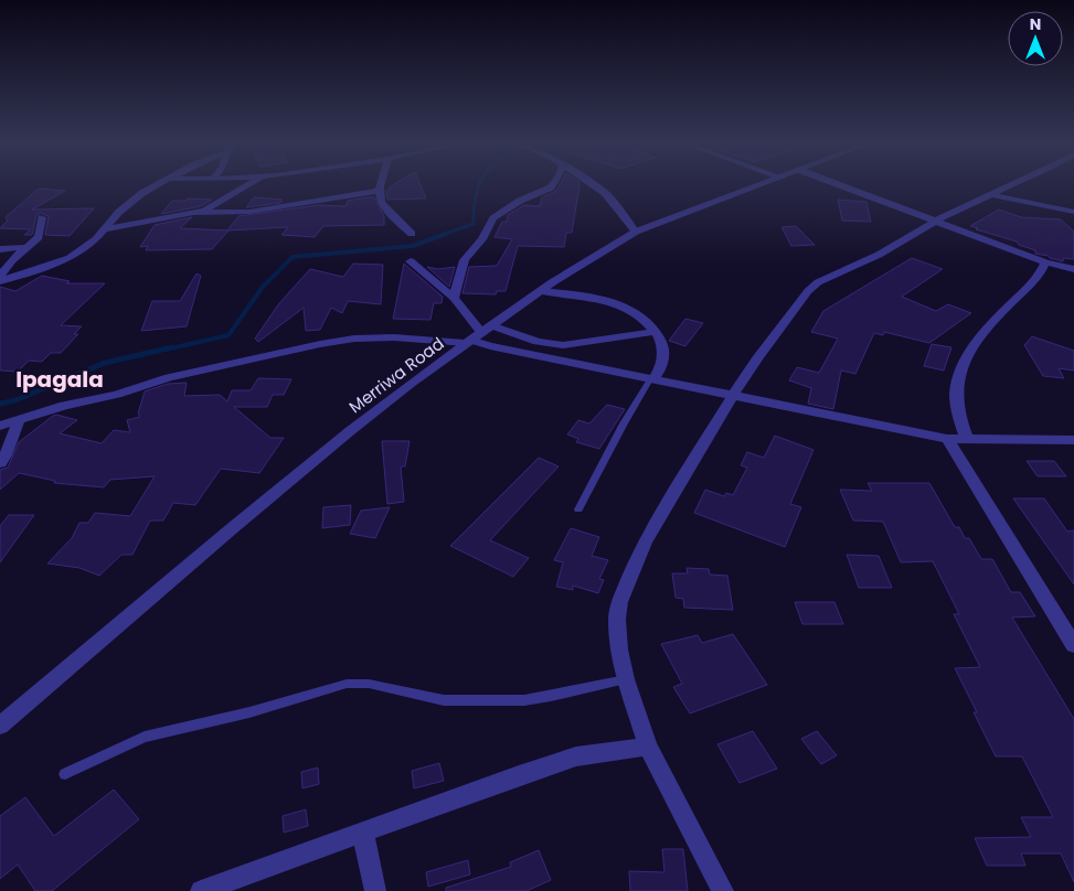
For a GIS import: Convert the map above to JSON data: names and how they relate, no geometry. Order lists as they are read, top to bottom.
{
  "streets": {
    "street": ["Merriwa Road"]
  },
  "districts": ["Ipagala"],
  "north": "top"
}
